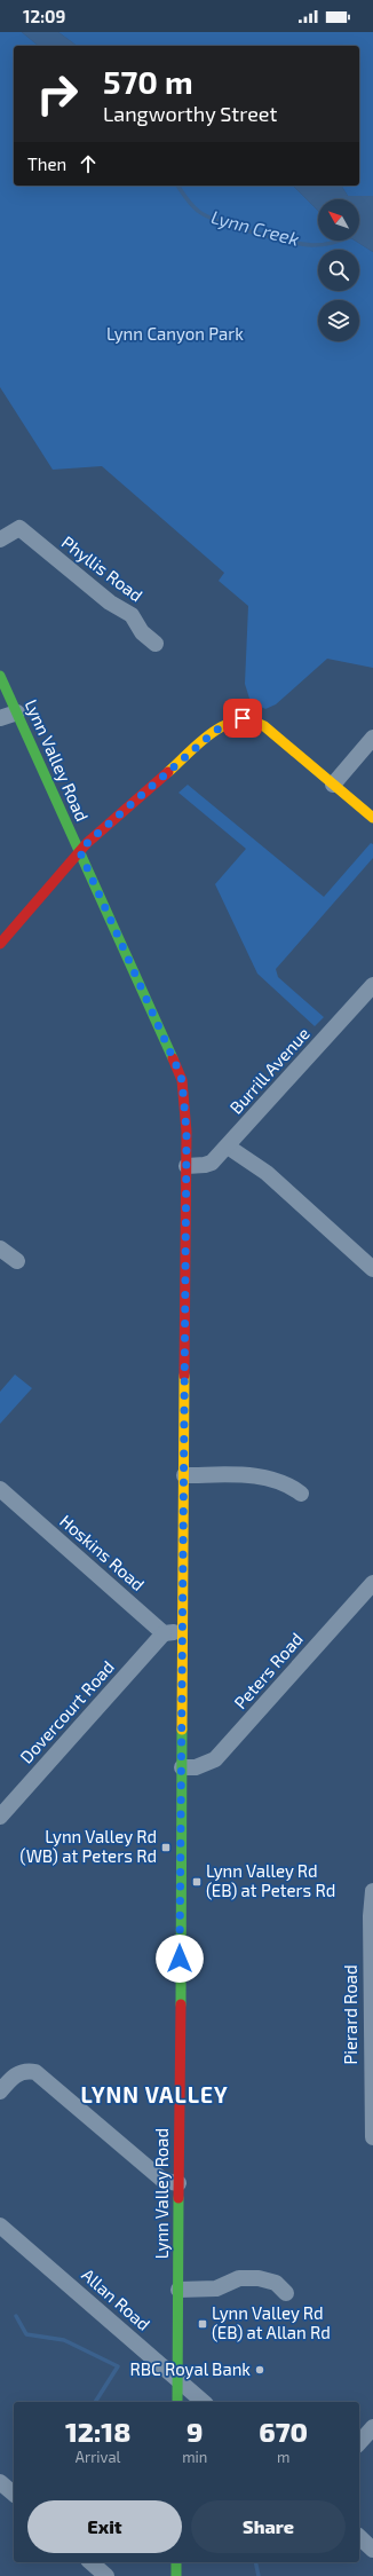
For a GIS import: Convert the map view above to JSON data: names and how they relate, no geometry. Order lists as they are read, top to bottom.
{
  "streets": {
    "street": [
      "Phyllis Road",
      "Lynn Valley Road",
      "Burrill Avenue",
      "Hoskins Road",
      "Peters Road",
      "Dovercourt Road",
      "Pierard Road",
      "Allan Road"
    ]
  },
  "crossings": [
    ["Lynn Valley Road", "Burrill Avenue"],
    ["Lynn Valley Road", "Peters Road"],
    ["Lynn Valley Road", "Allan Road"],
    ["Hoskins Road", "Dovercourt Road"]
  ],
  "districts": ["LYNN VALLEY"],
  "water": ["Lynn Creek"],
  "parks": ["Lynn Canyon Park"],
  "places": {
    "transit": ["Lynn Valley Rd (WB) at Peters Rd", "Lynn Valley Rd (EB) at Peters Rd", "Lynn Valley Rd (EB) at Allan Rd"],
    "other": ["RBC Royal Bank"]
  },
  "north": "top left",
  "page": {
    "status": "12:09",
    "turn": ["570 m", "Langworthy Street"],
    "then": "Then",
    "eta": [
      "12:18",
      "Arrival",
      "9",
      "min",
      "670",
      "m"
    ],
    "buttons": ["Exit", "Share"]
  }
}
